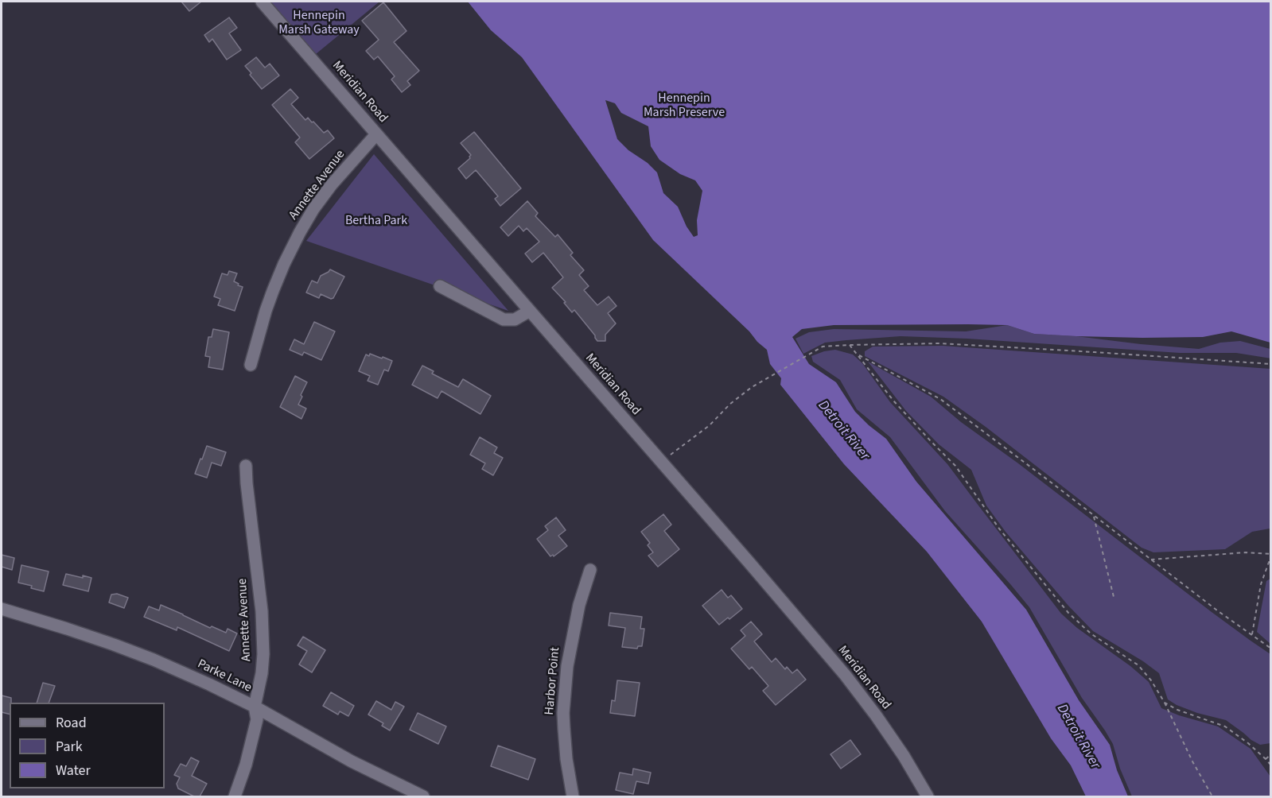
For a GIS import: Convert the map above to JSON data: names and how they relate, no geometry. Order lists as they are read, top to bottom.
{
  "streets": {
    "street": [
      "Meridian Road",
      "Annette Avenue",
      "Parke Lane",
      "Harbor Point"
    ]
  },
  "crossings": [
    ["Meridian Road", "Annette Avenue"],
    ["Annette Avenue", "Parke Lane"]
  ],
  "water": ["Detroit River"],
  "parks": ["Hennepin Marsh Gateway", "Hennepin Marsh Preserve", "Bertha Park"],
  "legend": ["Road", "Park", "Water"]
}
